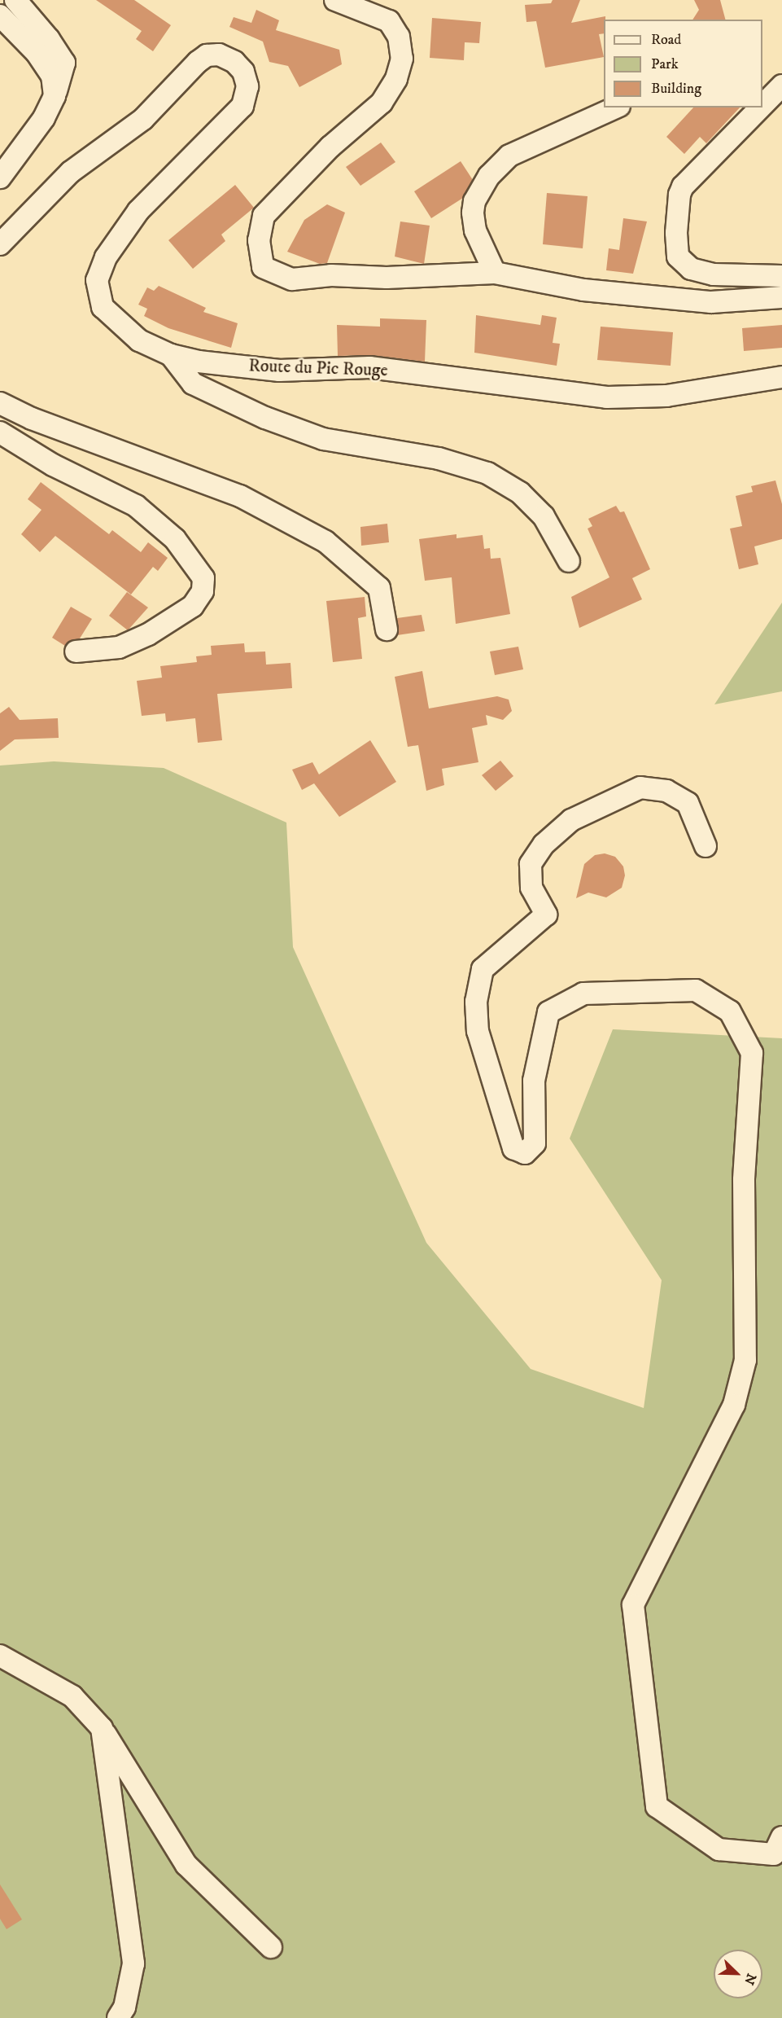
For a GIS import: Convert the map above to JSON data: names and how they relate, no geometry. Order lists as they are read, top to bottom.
{
  "streets": {
    "street": ["Route du Pic Rouge"]
  },
  "legend": ["Road", "Park", "Building"],
  "north": "bottom right"
}
